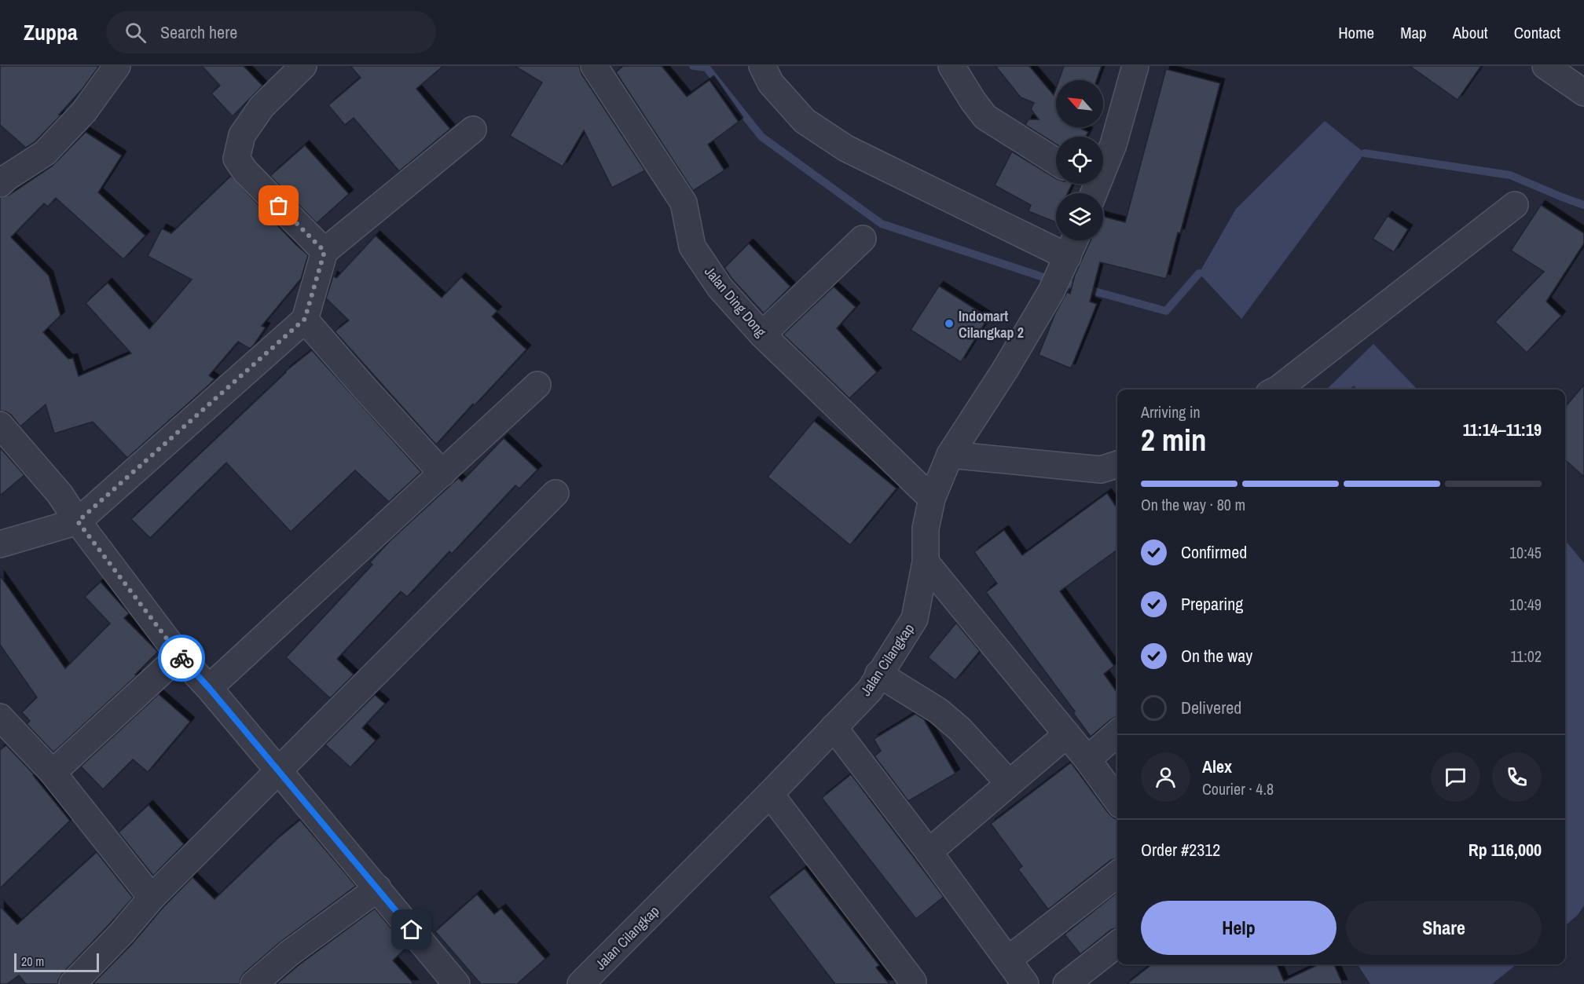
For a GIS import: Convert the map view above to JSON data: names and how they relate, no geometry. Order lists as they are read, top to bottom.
{
  "streets": {
    "street": ["Jalan Ding Dong", "Jalan Cilangkap"]
  },
  "crossings": [
    ["Jalan Ding Dong", "Jalan Cilangkap"]
  ],
  "places": ["Indomart Cilangkap 2"],
  "scale_bar": "20 m",
  "north": "top left",
  "page": {
    "header": "Zuppa",
    "search": "Search here",
    "nav": [
      "Home",
      "Map",
      "About",
      "Contact"
    ],
    "heading": ["2 min", "Arriving in", "11:14–11:19"],
    "panel": [
      "Alex",
      "Courier · 4.8",
      "Order #2312",
      "Rp 116,000"
    ],
    "bar": "On the way · 80 m",
    "list": [
      ["Confirmed", "10:45"],
      ["Preparing", "10:49"],
      ["On the way", "11:02"],
      "Delivered"
    ],
    "buttons": ["Help", "Share"],
    "scale": "20 m"
  }
}
